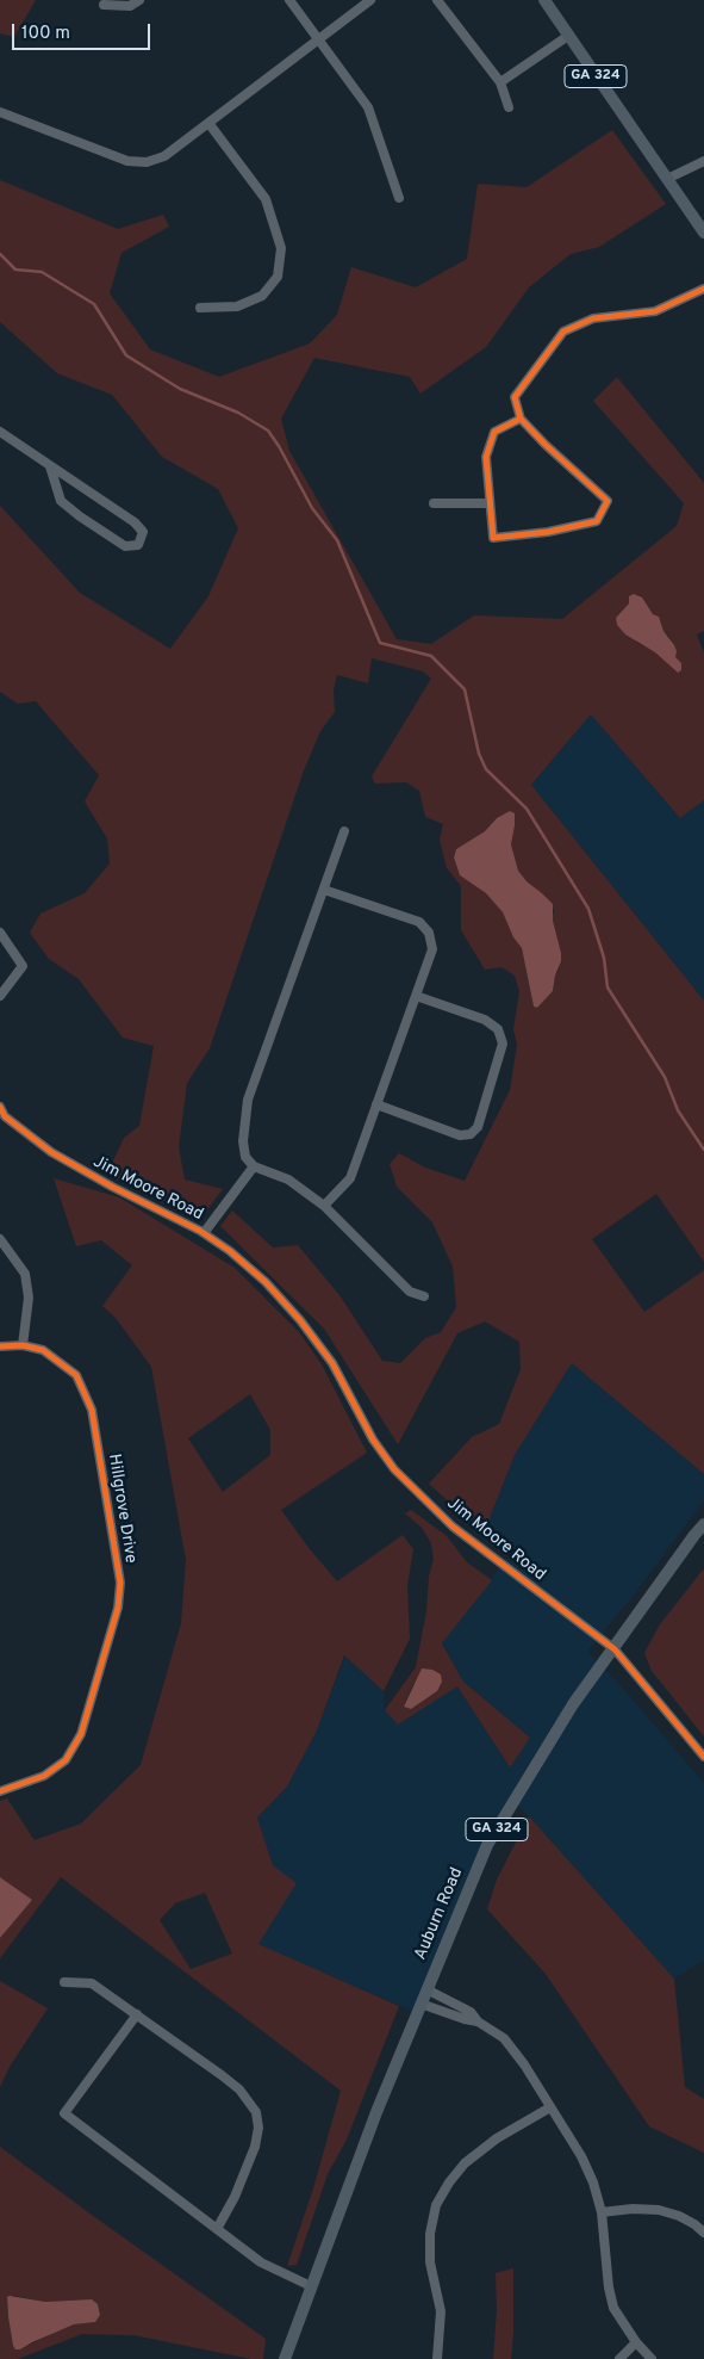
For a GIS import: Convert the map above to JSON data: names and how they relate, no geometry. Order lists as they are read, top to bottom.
{
  "streets": {
    "main road": ["GA 324", "Auburn Road"],
    "street": ["Jim Moore Road", "Hillgrove Drive"]
  },
  "crossings": [
    ["Jim Moore Road", "Auburn Road"]
  ],
  "scale_bar": "100 m"
}
